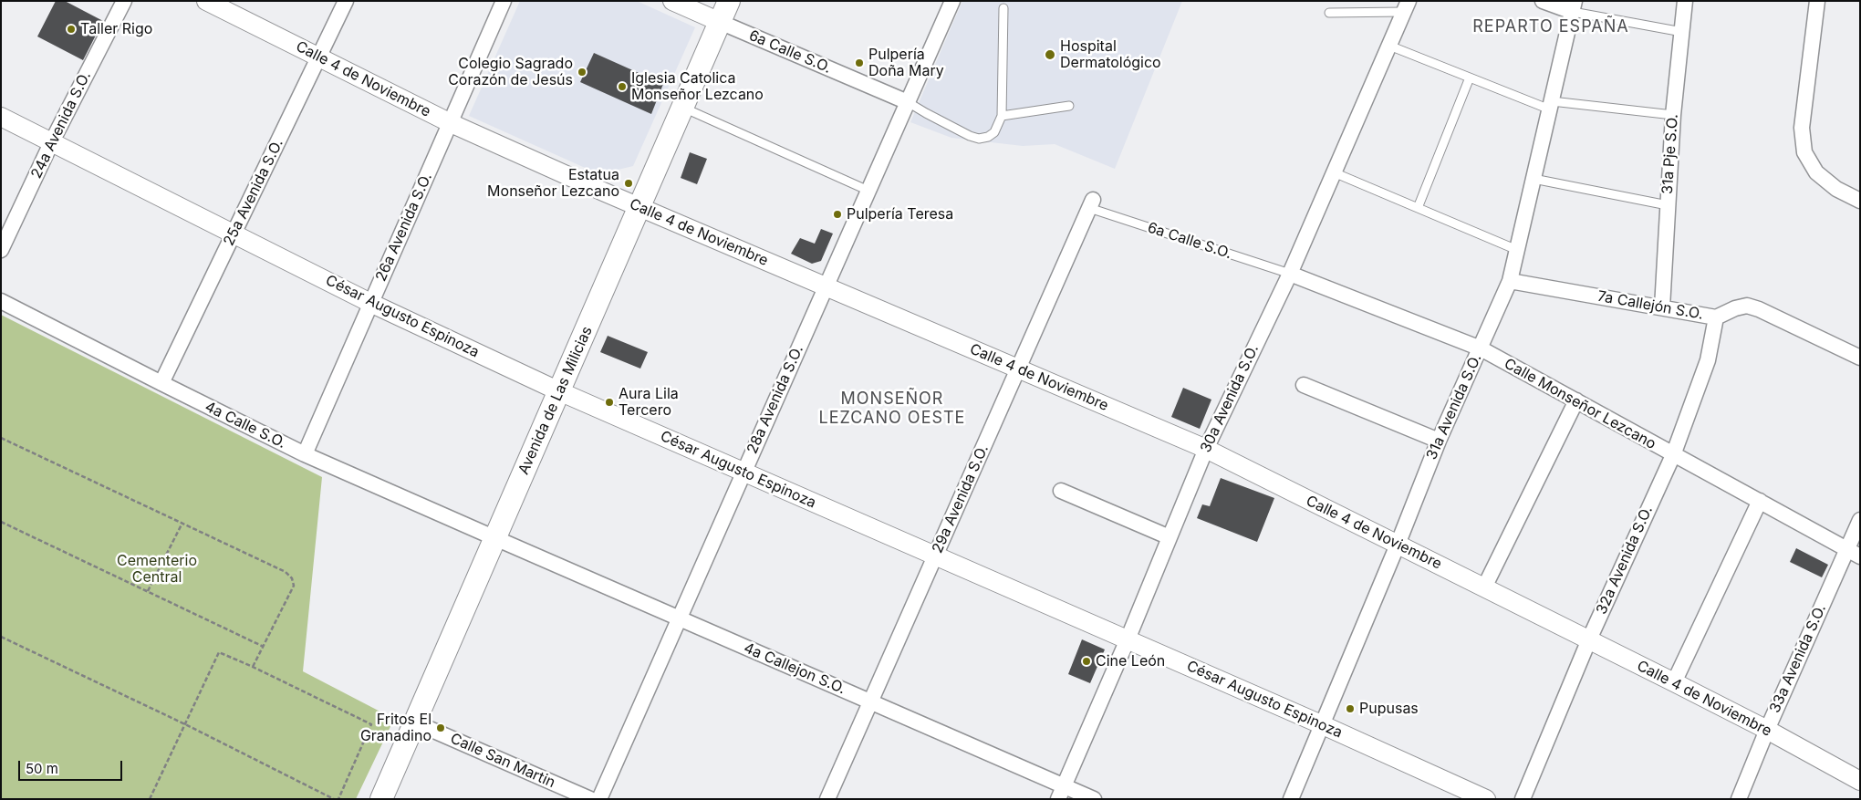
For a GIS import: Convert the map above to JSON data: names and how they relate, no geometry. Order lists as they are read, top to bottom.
{
  "streets": {
    "main road": ["Avenida de Las Milicias"],
    "street": [
      "6a Calle S.O.",
      "Calle 4 de Noviembre",
      "24a Avenida S.O.",
      "31a Pje S.O.",
      "25a Avenida S.O.",
      "26a Avenida S.O.",
      "7a Callejón S.O.",
      "César Augusto Espinoza",
      "30a Avenida S.O.",
      "28a Avenida S.O.",
      "Calle Monseñor Lezcano",
      "31a Avenida S.O.",
      "4a Calle S.O.",
      "29a Avenida S.O.",
      "32a Avenida S.O.",
      "33a Avenida S.O.",
      "4a Callejon S.O.",
      "Calle San Martin"
    ]
  },
  "crossings": [
    ["6a Calle S.O.", "30a Avenida S.O."],
    ["6a Calle S.O.", "28a Avenida S.O."],
    ["6a Calle S.O.", "Avenida de Las Milicias"],
    ["6a Calle S.O.", "Calle Monseñor Lezcano"],
    ["6a Calle S.O.", "29a Avenida S.O."],
    ["Calle 4 de Noviembre", "25a Avenida S.O."],
    ["Calle 4 de Noviembre", "26a Avenida S.O."],
    ["Calle 4 de Noviembre", "30a Avenida S.O."],
    ["Calle 4 de Noviembre", "28a Avenida S.O."],
    ["Calle 4 de Noviembre", "Avenida de Las Milicias"],
    ["Calle 4 de Noviembre", "31a Avenida S.O."],
    ["Calle 4 de Noviembre", "29a Avenida S.O."],
    ["Calle 4 de Noviembre", "32a Avenida S.O."],
    ["Calle 4 de Noviembre", "33a Avenida S.O."],
    ["24a Avenida S.O.", "César Augusto Espinoza"],
    ["31a Pje S.O.", "7a Callejón S.O."],
    ["25a Avenida S.O.", "César Augusto Espinoza"],
    ["25a Avenida S.O.", "4a Calle S.O."],
    ["26a Avenida S.O.", "César Augusto Espinoza"],
    ["26a Avenida S.O.", "4a Calle S.O."],
    ["7a Callejón S.O.", "31a Avenida S.O."],
    ["7a Callejón S.O.", "32a Avenida S.O."],
    ["César Augusto Espinoza", "30a Avenida S.O."],
    ["César Augusto Espinoza", "28a Avenida S.O."],
    ["César Augusto Espinoza", "Avenida de Las Milicias"],
    ["César Augusto Espinoza", "31a Avenida S.O."],
    ["César Augusto Espinoza", "29a Avenida S.O."],
    ["30a Avenida S.O.", "Calle Monseñor Lezcano"],
    ["30a Avenida S.O.", "4a Callejon S.O."],
    ["28a Avenida S.O.", "4a Callejon S.O."],
    ["Avenida de Las Milicias", "4a Calle S.O."],
    ["Avenida de Las Milicias", "4a Callejon S.O."],
    ["Avenida de Las Milicias", "Calle San Martin"],
    ["Calle Monseñor Lezcano", "31a Avenida S.O."],
    ["Calle Monseñor Lezcano", "32a Avenida S.O."],
    ["Calle Monseñor Lezcano", "33a Avenida S.O."],
    ["4a Calle S.O.", "4a Callejon S.O."],
    ["29a Avenida S.O.", "4a Callejon S.O."]
  ],
  "districts": ["REPARTO ESPAÑA", "MONSEÑOR LEZCANO OESTE"],
  "parks": ["Cementerio Central"],
  "places": [
    "Taller Rigo",
    "Hospital Dermatológico",
    "Pulpería Doña Mary",
    "Colegio Sagrado Corazón de Jesús",
    "Iglesia Catolica Monseñor Lezcano",
    "Estatua Monseñor Lezcano",
    "Pulpería Teresa",
    "Aura Lila Tercero",
    "Cine León",
    "Pupusas",
    "Fritos El Granadino"
  ],
  "scale_bar": "50 m"
}
